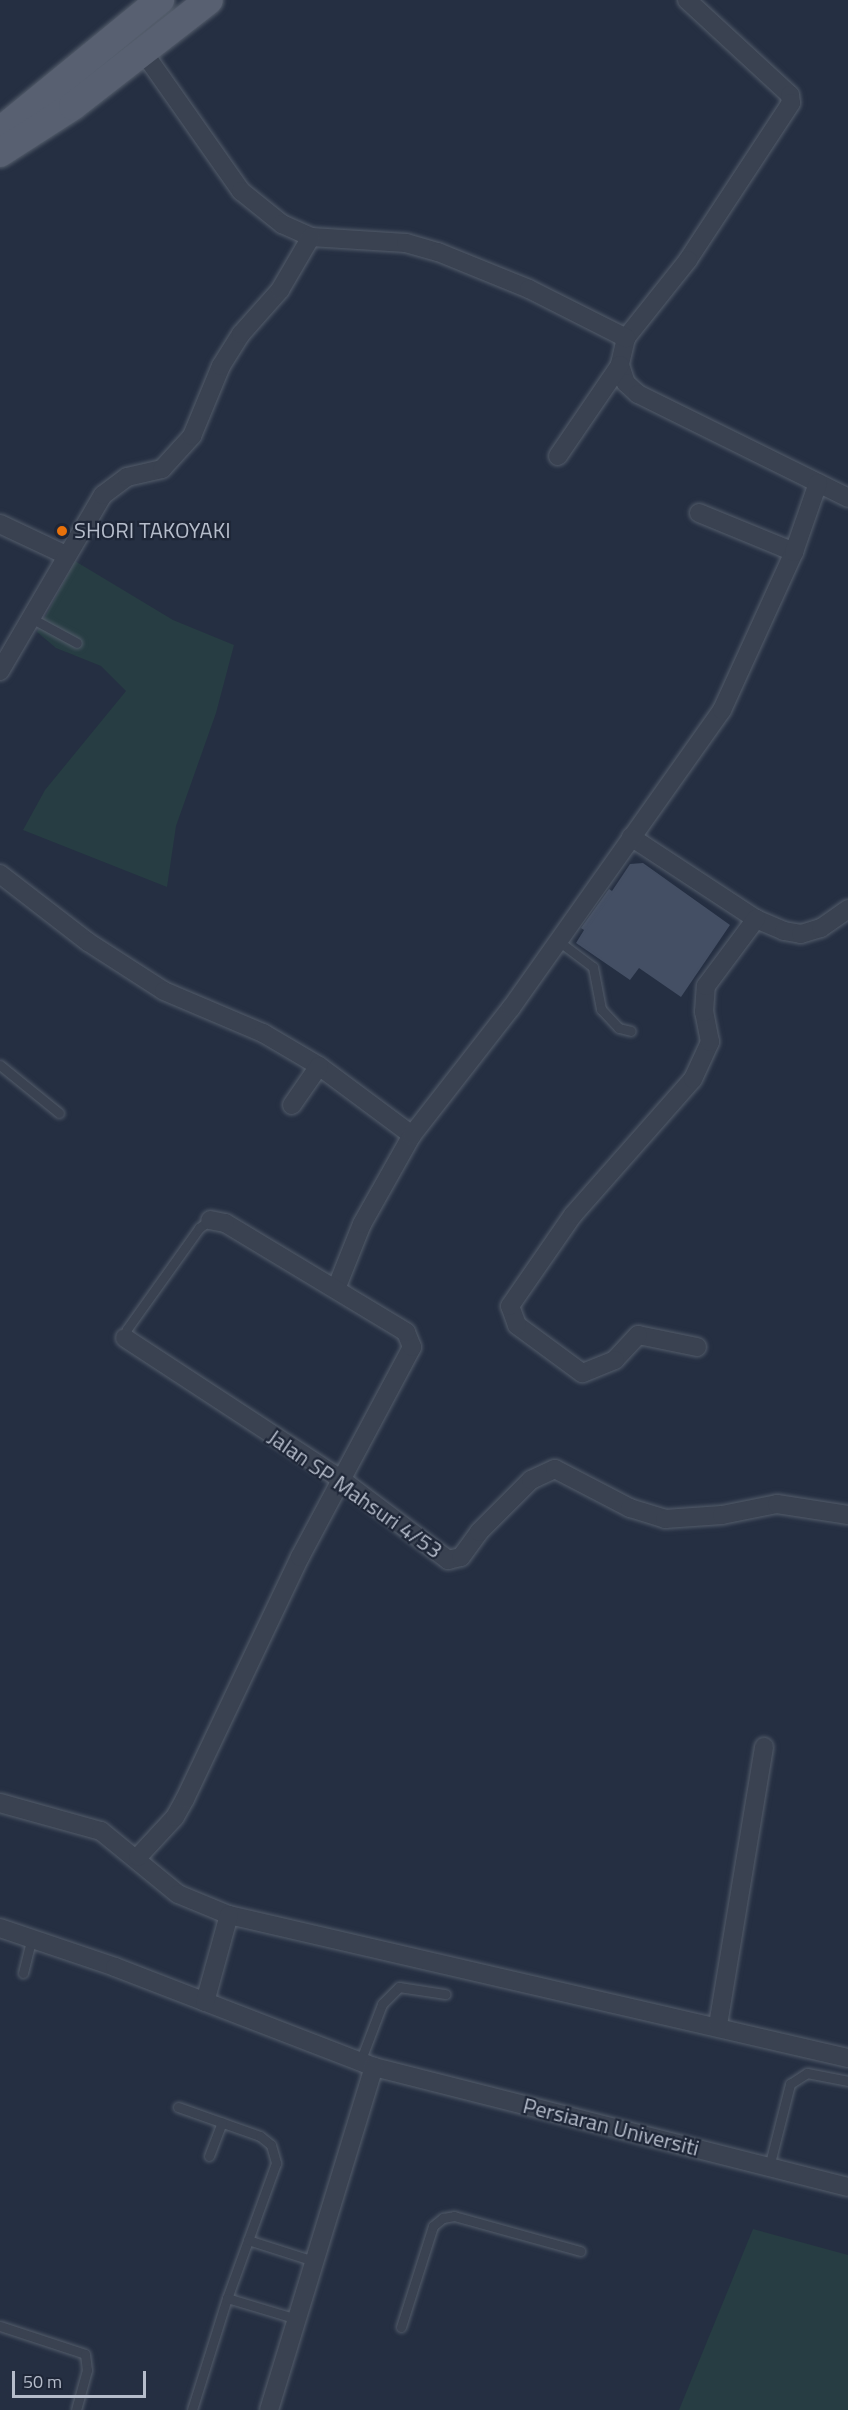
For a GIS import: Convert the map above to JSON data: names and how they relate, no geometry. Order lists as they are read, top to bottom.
{
  "streets": {
    "street": ["Jalan SP Mahsuri 4/53", "Persiaran Universiti"]
  },
  "places": ["SHORI TAKOYAKI"],
  "scale_bar": "50 m"
}
